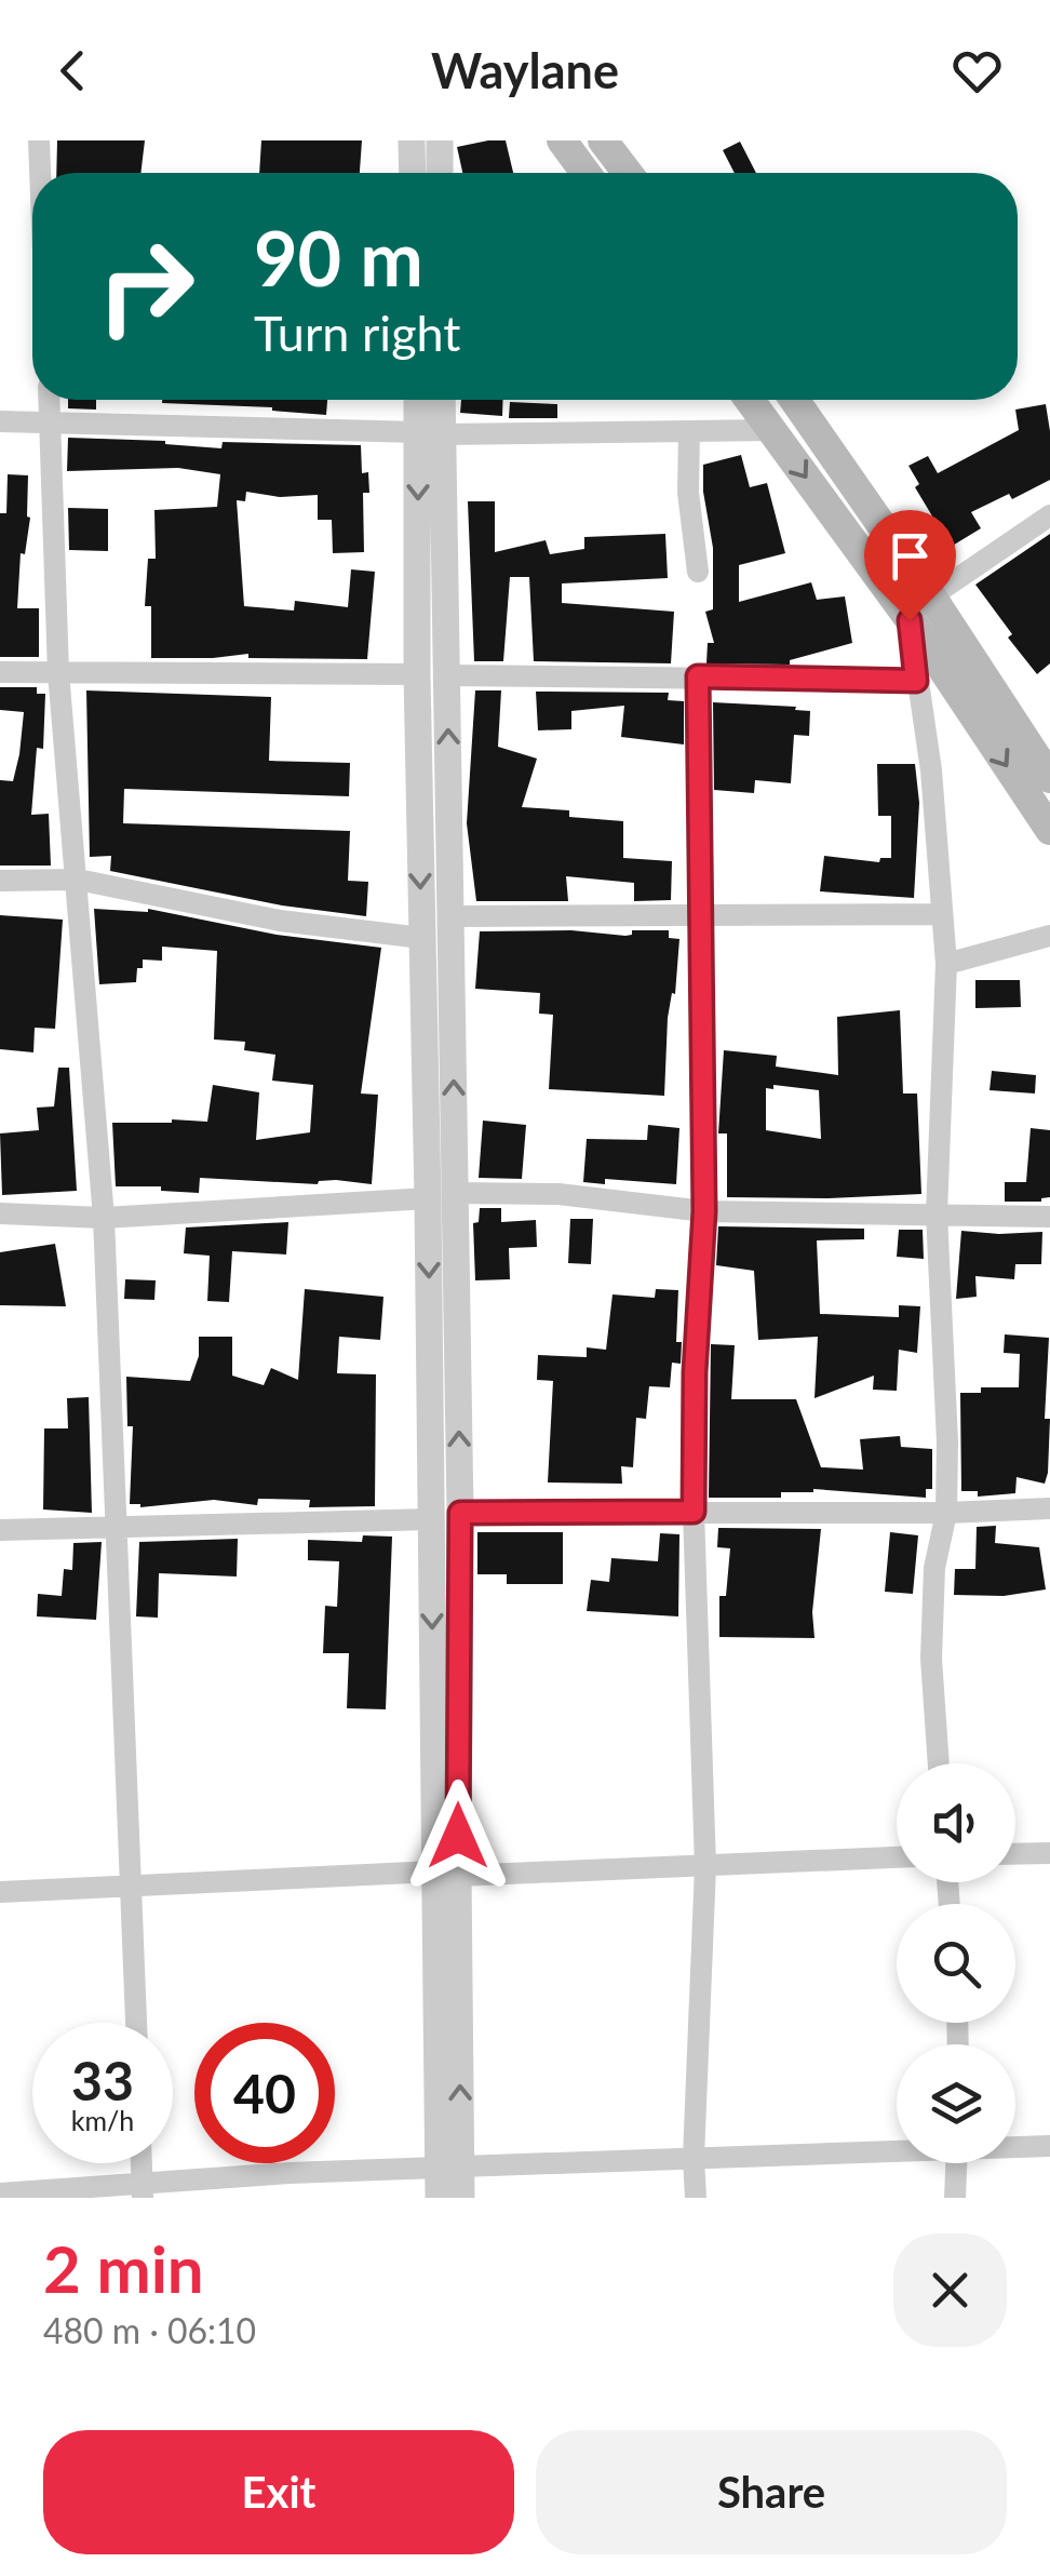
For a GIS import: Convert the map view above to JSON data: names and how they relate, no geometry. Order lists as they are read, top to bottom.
{
  "page": {
    "header": "Waylane",
    "turn": ["90 m", "Turn right"],
    "speed": "33 km/h",
    "limit": "40",
    "heading": ["2 min", "480 m · 06:10"],
    "buttons": ["Exit", "Share"]
  }
}
